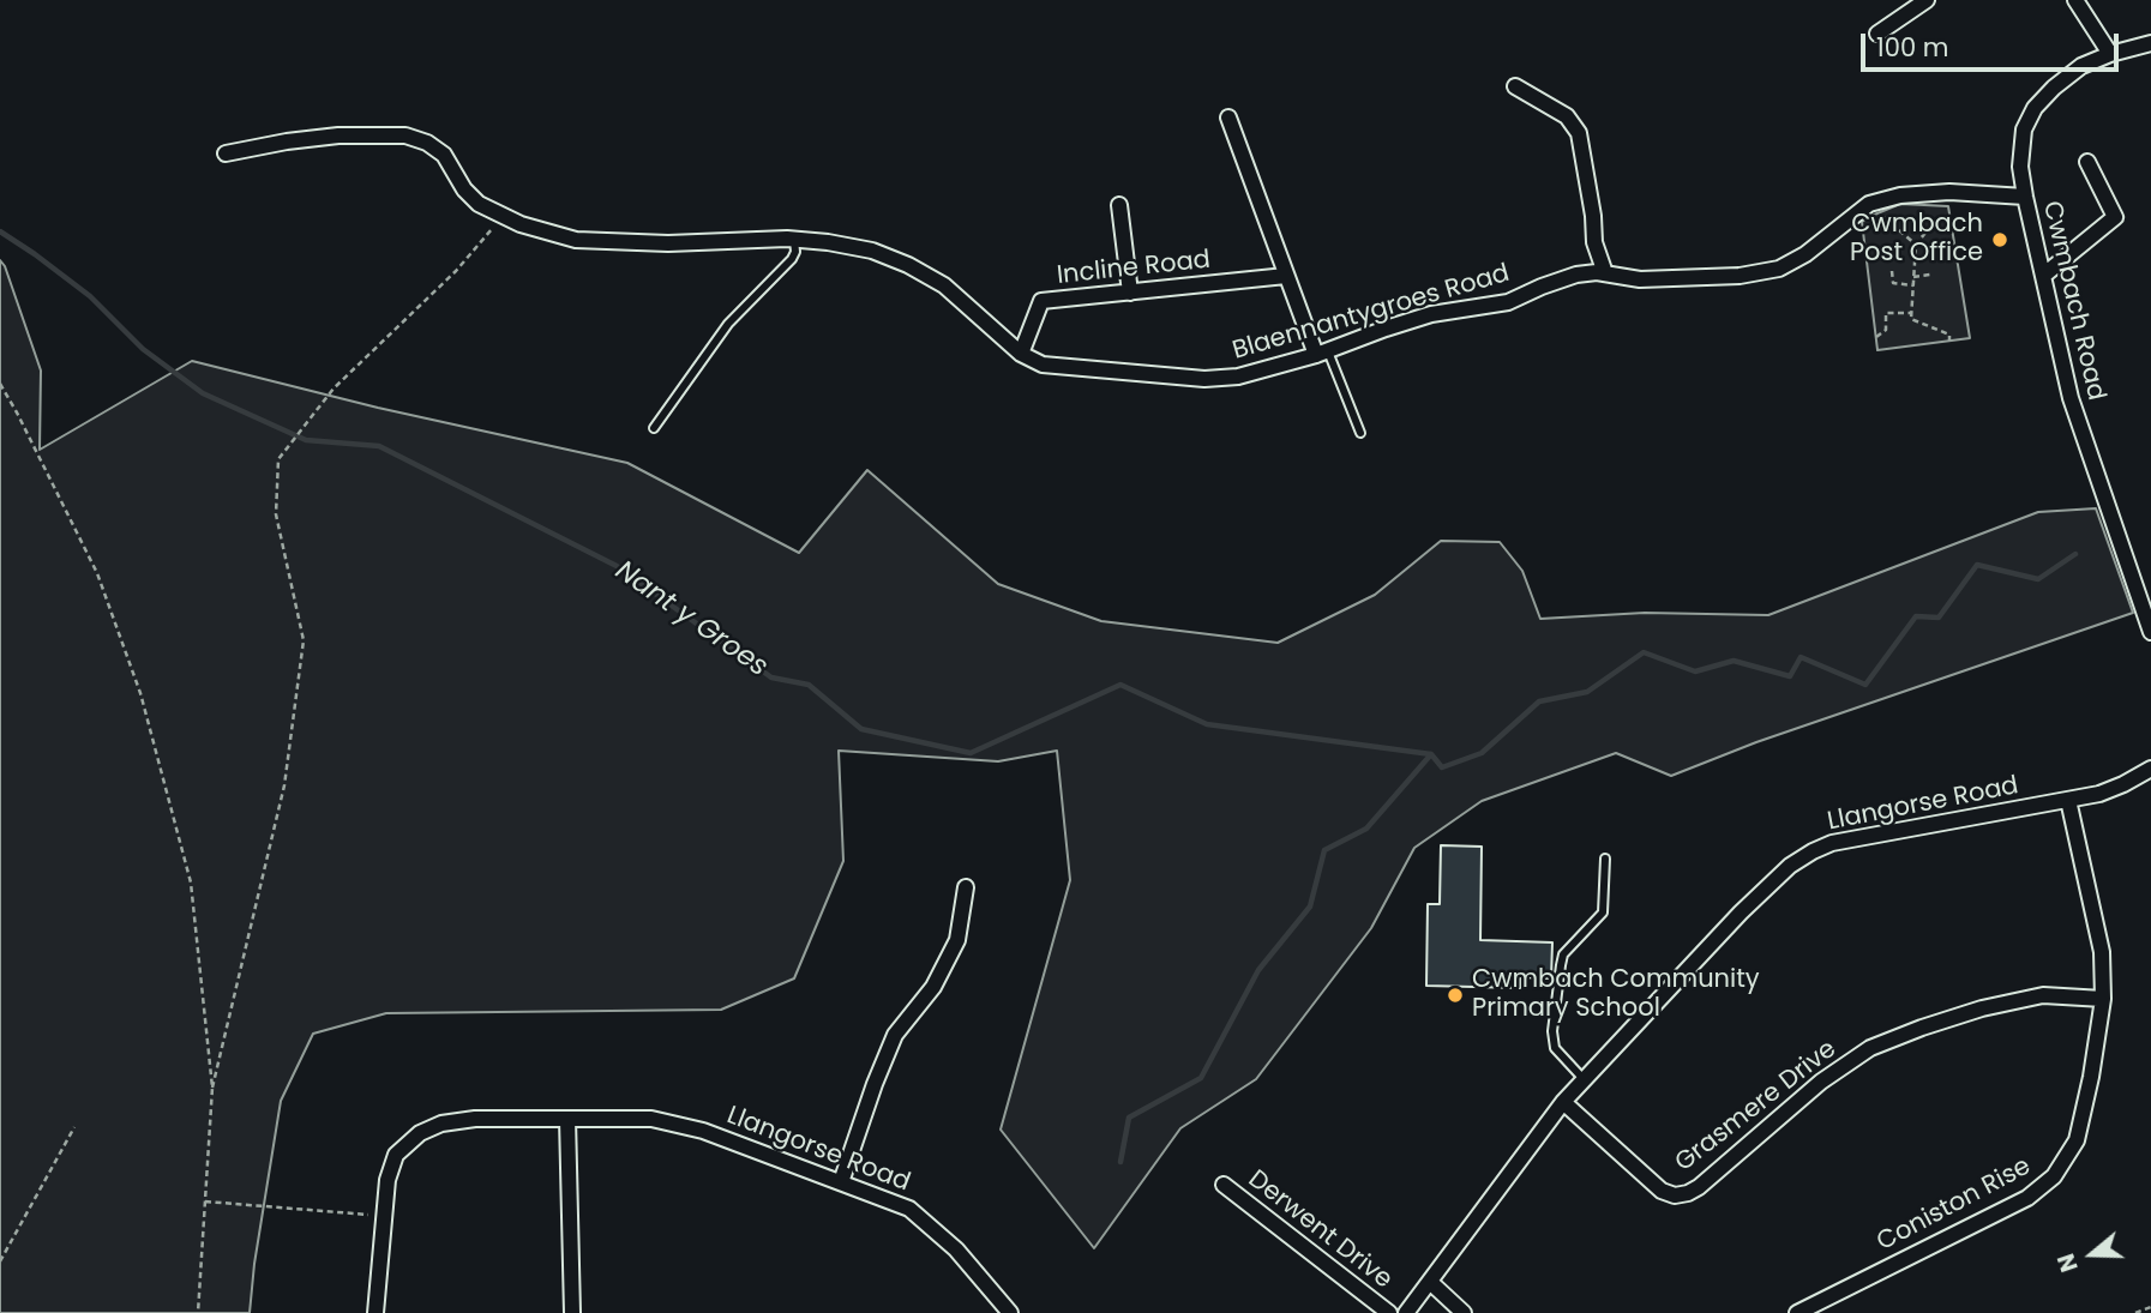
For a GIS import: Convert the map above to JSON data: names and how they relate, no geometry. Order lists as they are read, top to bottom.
{
  "streets": {
    "street": [
      "Incline Road",
      "Cwmbach Road",
      "Blaennantygroes Road",
      "Llangorse Road",
      "Grasmere Drive",
      "Coniston Rise",
      "Derwent Drive"
    ]
  },
  "crossings": [
    ["Incline Road", "Blaennantygroes Road"],
    ["Cwmbach Road", "Blaennantygroes Road"],
    ["Llangorse Road", "Grasmere Drive"],
    ["Llangorse Road", "Coniston Rise"],
    ["Grasmere Drive", "Coniston Rise"]
  ],
  "water": ["Nant y Groes"],
  "places": ["Cwmbach Post Office", "Cwmbach Community Primary School"],
  "scale_bar": "100 m",
  "north": "left"
}
